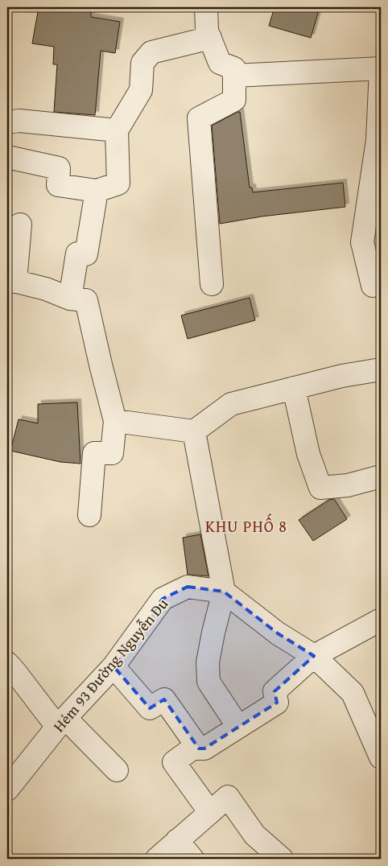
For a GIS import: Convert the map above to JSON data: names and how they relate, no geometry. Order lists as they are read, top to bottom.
{
  "streets": {
    "street": ["Hẻm 93 Đường Nguyễn Du"]
  },
  "districts": ["KHU PHỐ 8"]
}
